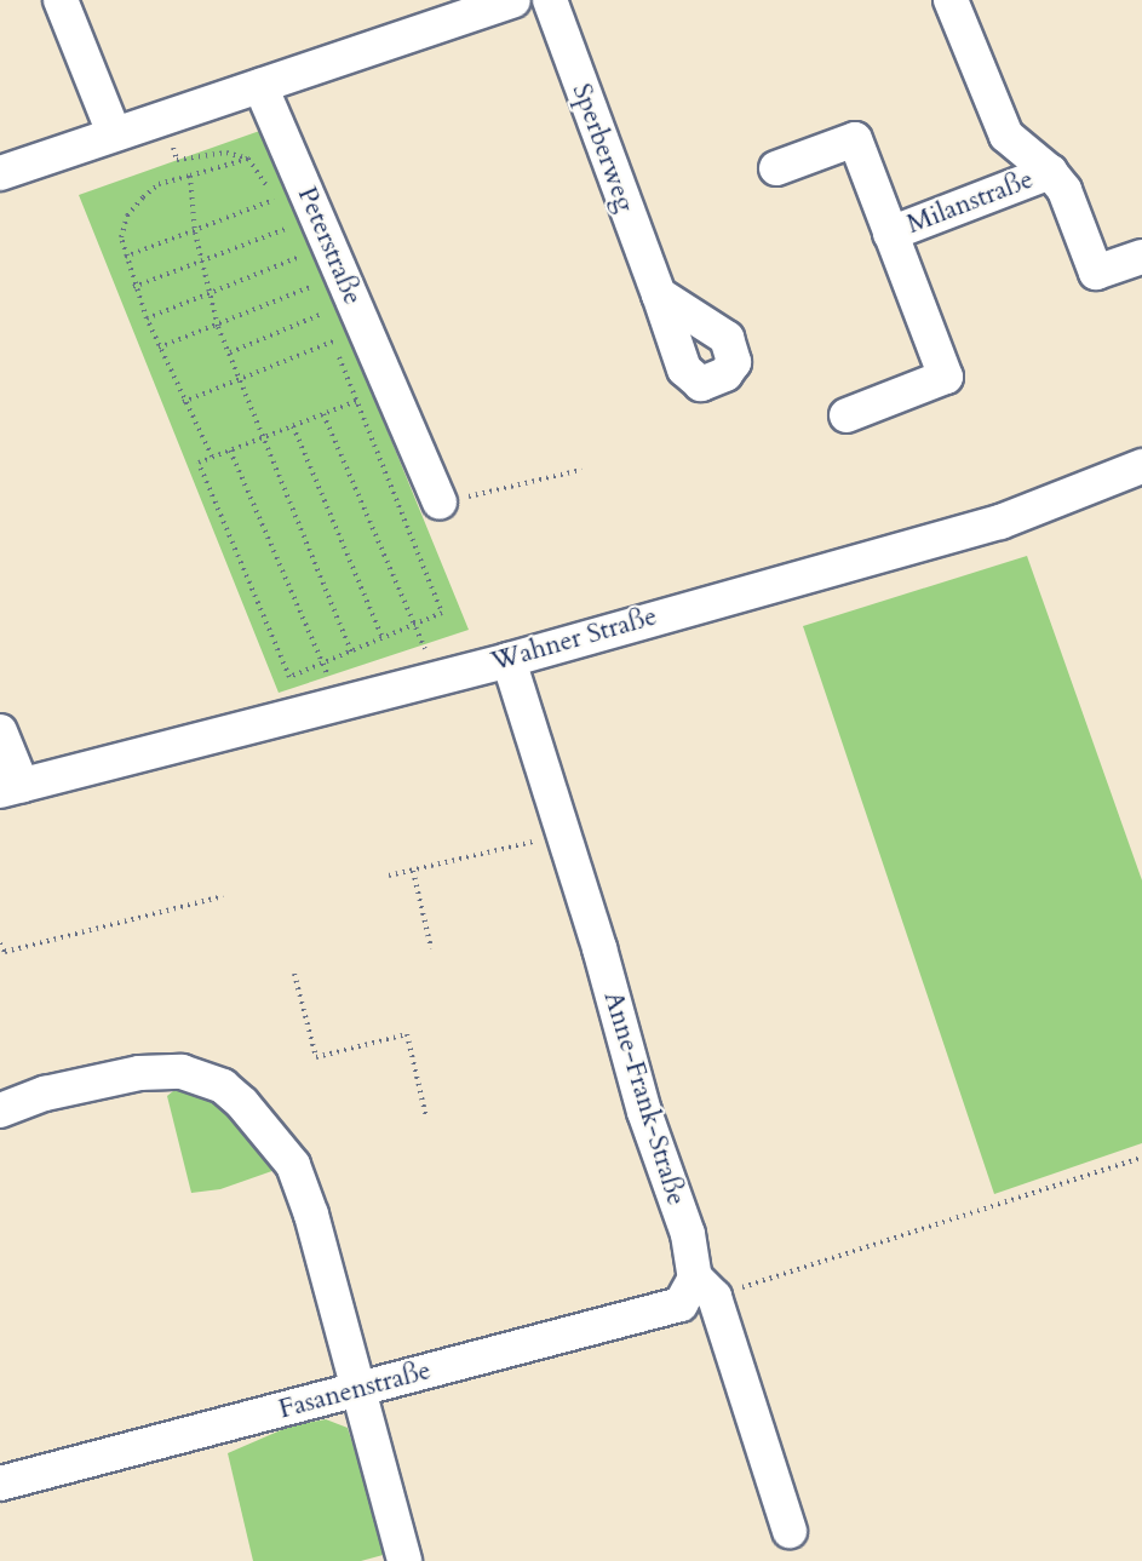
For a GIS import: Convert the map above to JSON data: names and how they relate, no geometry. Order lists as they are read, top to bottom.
{
  "streets": {
    "street": [
      "Sperberweg",
      "Milanstraße",
      "Peterstraße",
      "Wahner Straße",
      "Anne-Frank-Straße",
      "Fasanenstraße"
    ]
  },
  "crossings": [
    ["Wahner Straße", "Anne-Frank-Straße"],
    ["Anne-Frank-Straße", "Fasanenstraße"]
  ]
}
